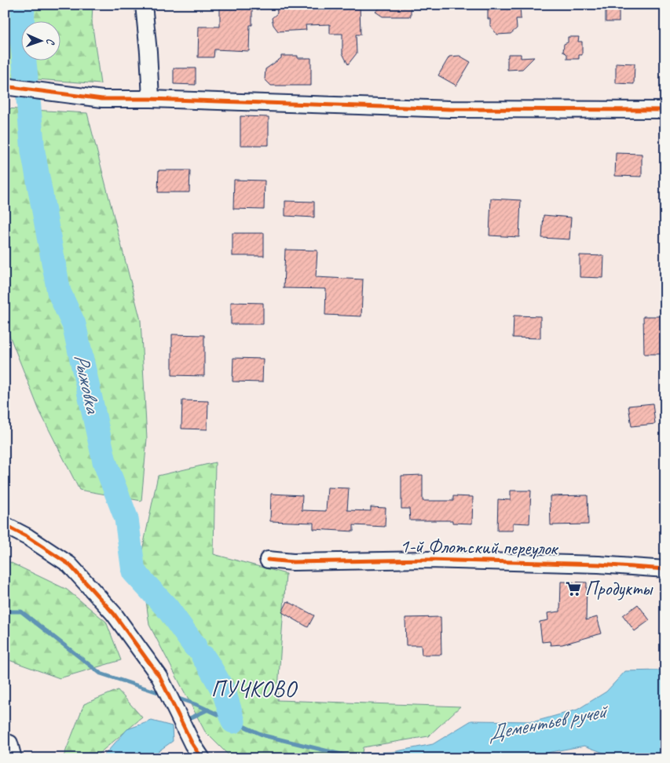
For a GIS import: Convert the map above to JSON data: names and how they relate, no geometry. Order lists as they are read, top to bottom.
{
  "streets": {
    "street": ["1-й Флотский переулок"]
  },
  "districts": ["ПУЧКОВО"],
  "water": ["Рыжовка", "Дементьев ручей"],
  "places": {
    "supermarket": ["Продукты"]
  },
  "north": "right"
}
